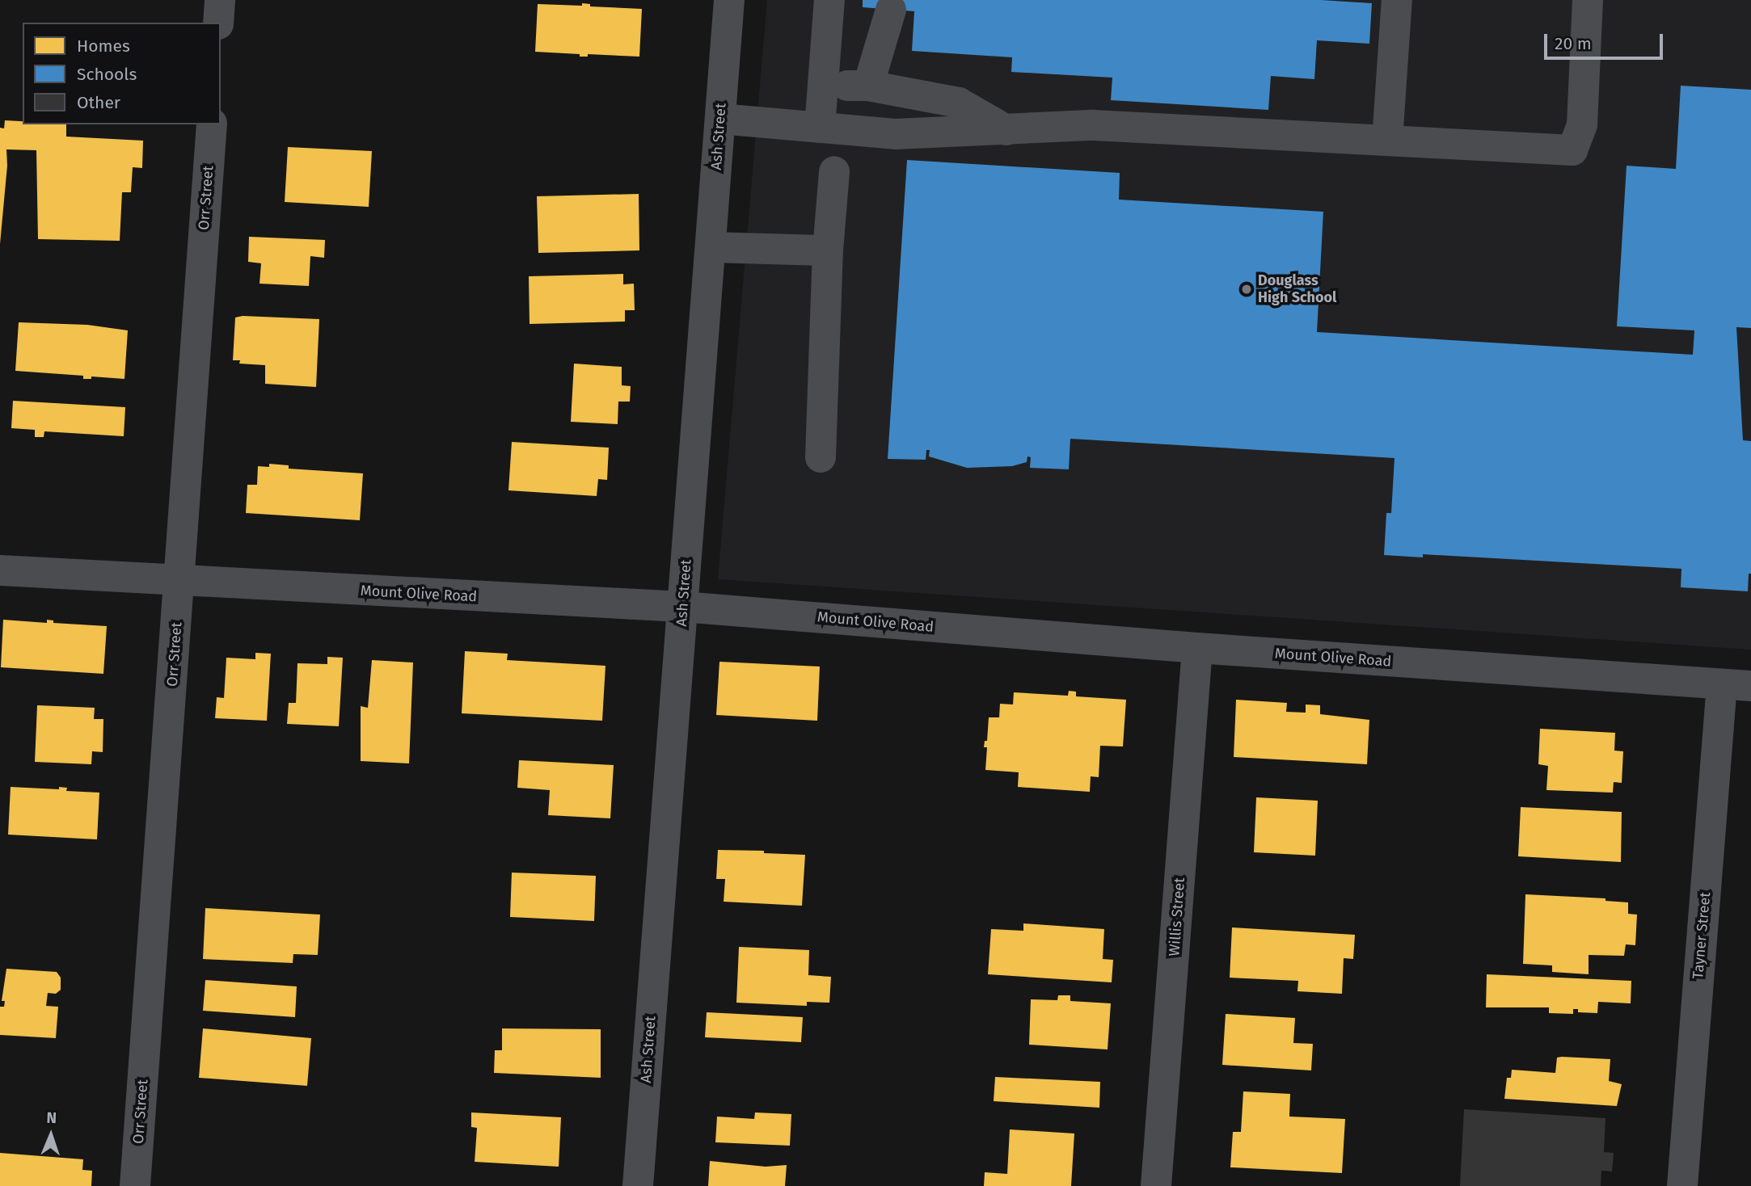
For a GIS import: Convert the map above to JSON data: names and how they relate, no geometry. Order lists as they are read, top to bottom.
{
  "streets": {
    "street": [
      "Ash Street",
      "Orr Street",
      "Mount Olive Road",
      "Willis Street",
      "Tayner Street"
    ]
  },
  "crossings": [
    ["Ash Street", "Mount Olive Road"],
    ["Orr Street", "Mount Olive Road"],
    ["Mount Olive Road", "Willis Street"],
    ["Mount Olive Road", "Tayner Street"]
  ],
  "places": ["Douglass High School"],
  "legend": ["Homes", "Schools", "Other"],
  "scale_bar": "20 m",
  "north": "top"
}
